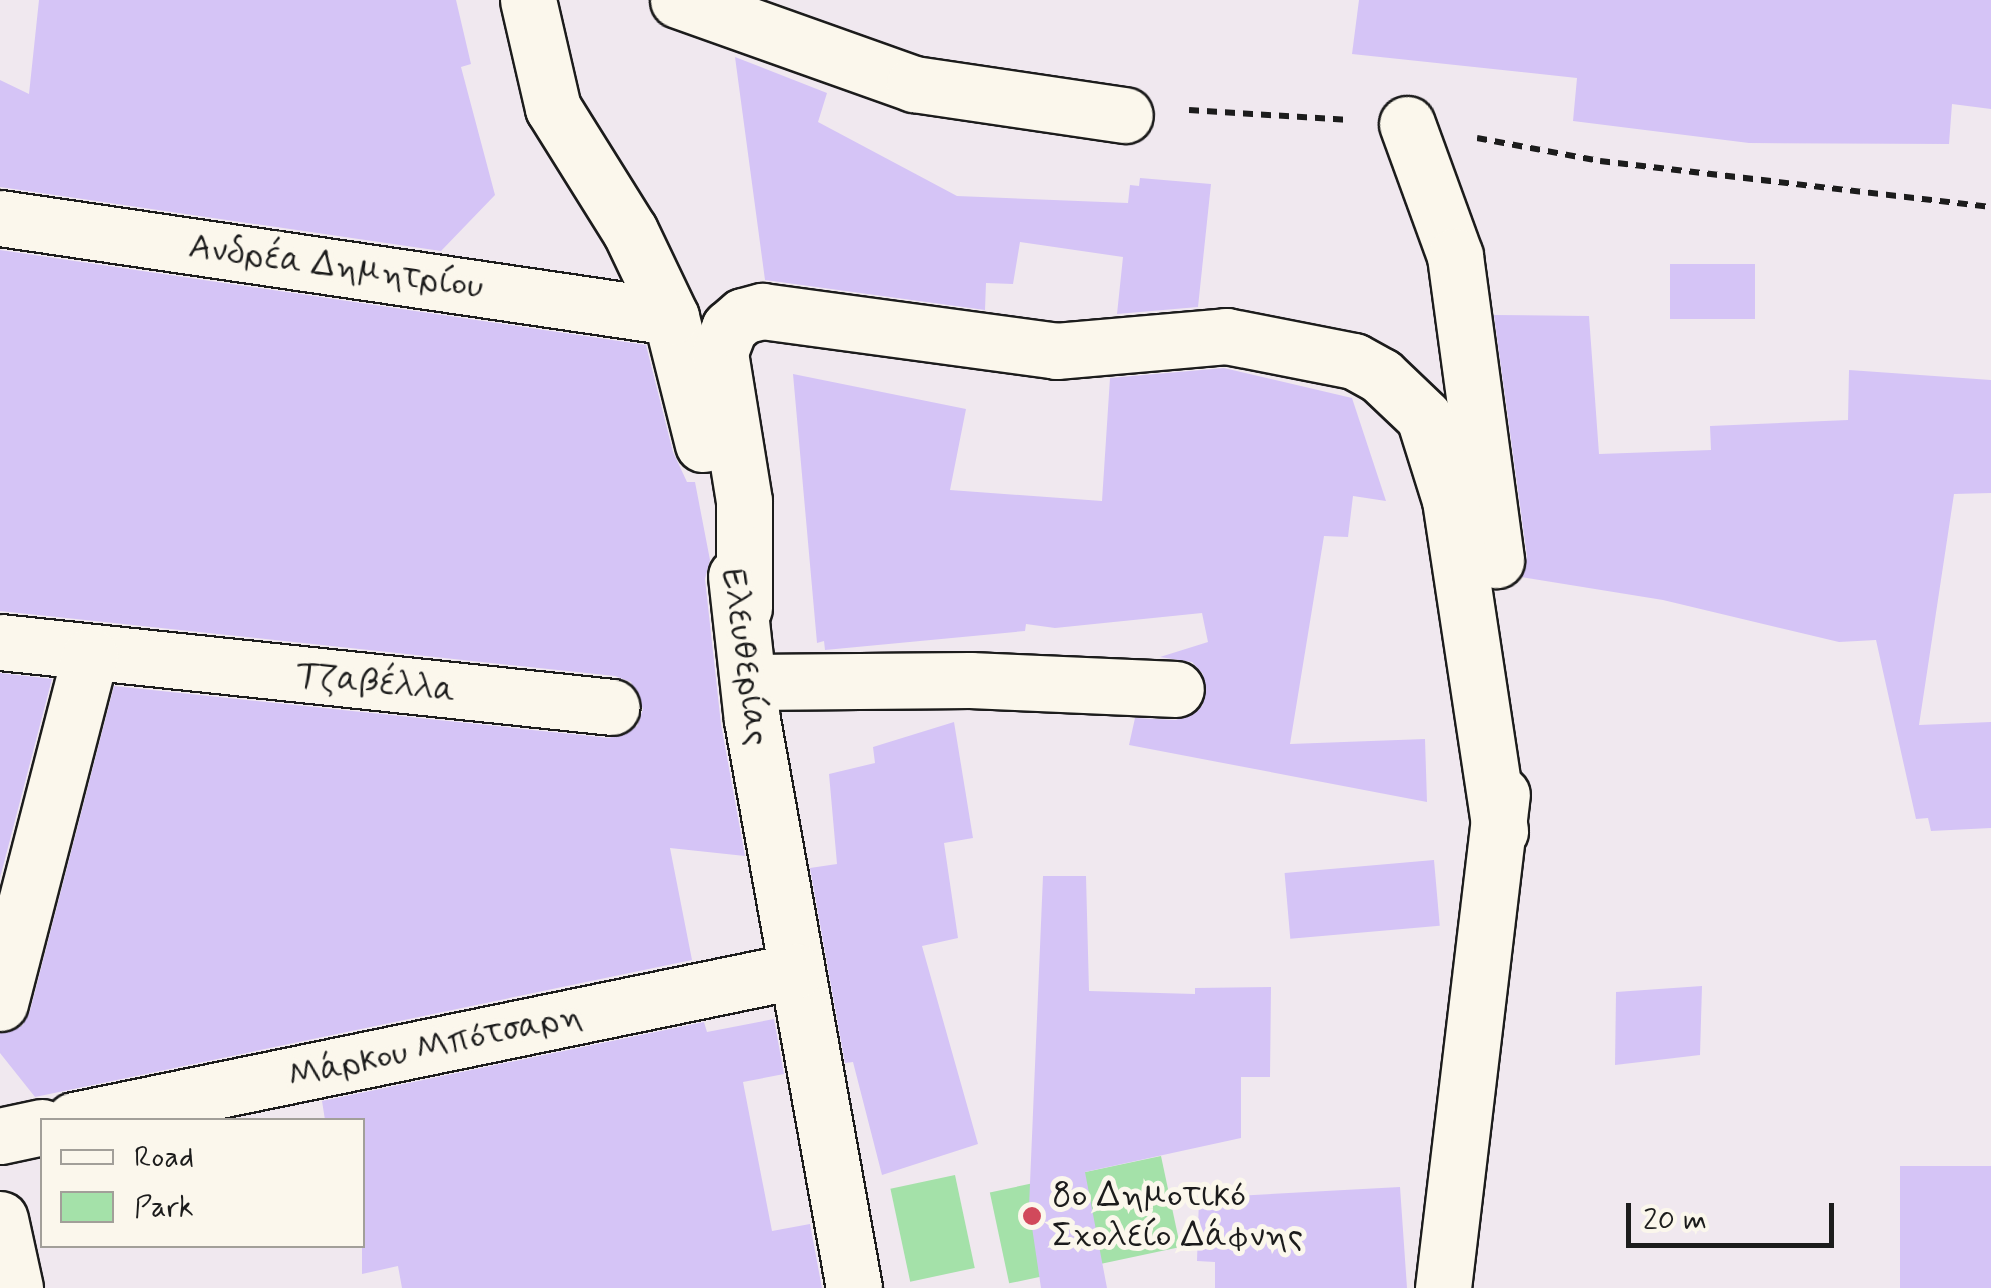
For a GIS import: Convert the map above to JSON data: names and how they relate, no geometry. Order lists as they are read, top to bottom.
{
  "streets": {
    "street": [
      "Ανδρέα Δημητρίου",
      "Ελευθερίας",
      "Τζαβέλλα",
      "Μάρκου Μπότσαρη"
    ]
  },
  "crossings": [
    ["Ανδρέα Δημητρίου", "Ελευθερίας"],
    ["Ελευθερίας", "Μάρκου Μπότσαρη"]
  ],
  "places": ["8ο Δημοτικό Σχολείο Δάφνης"],
  "legend": ["Road", "Park"],
  "scale_bar": "20 m"
}
